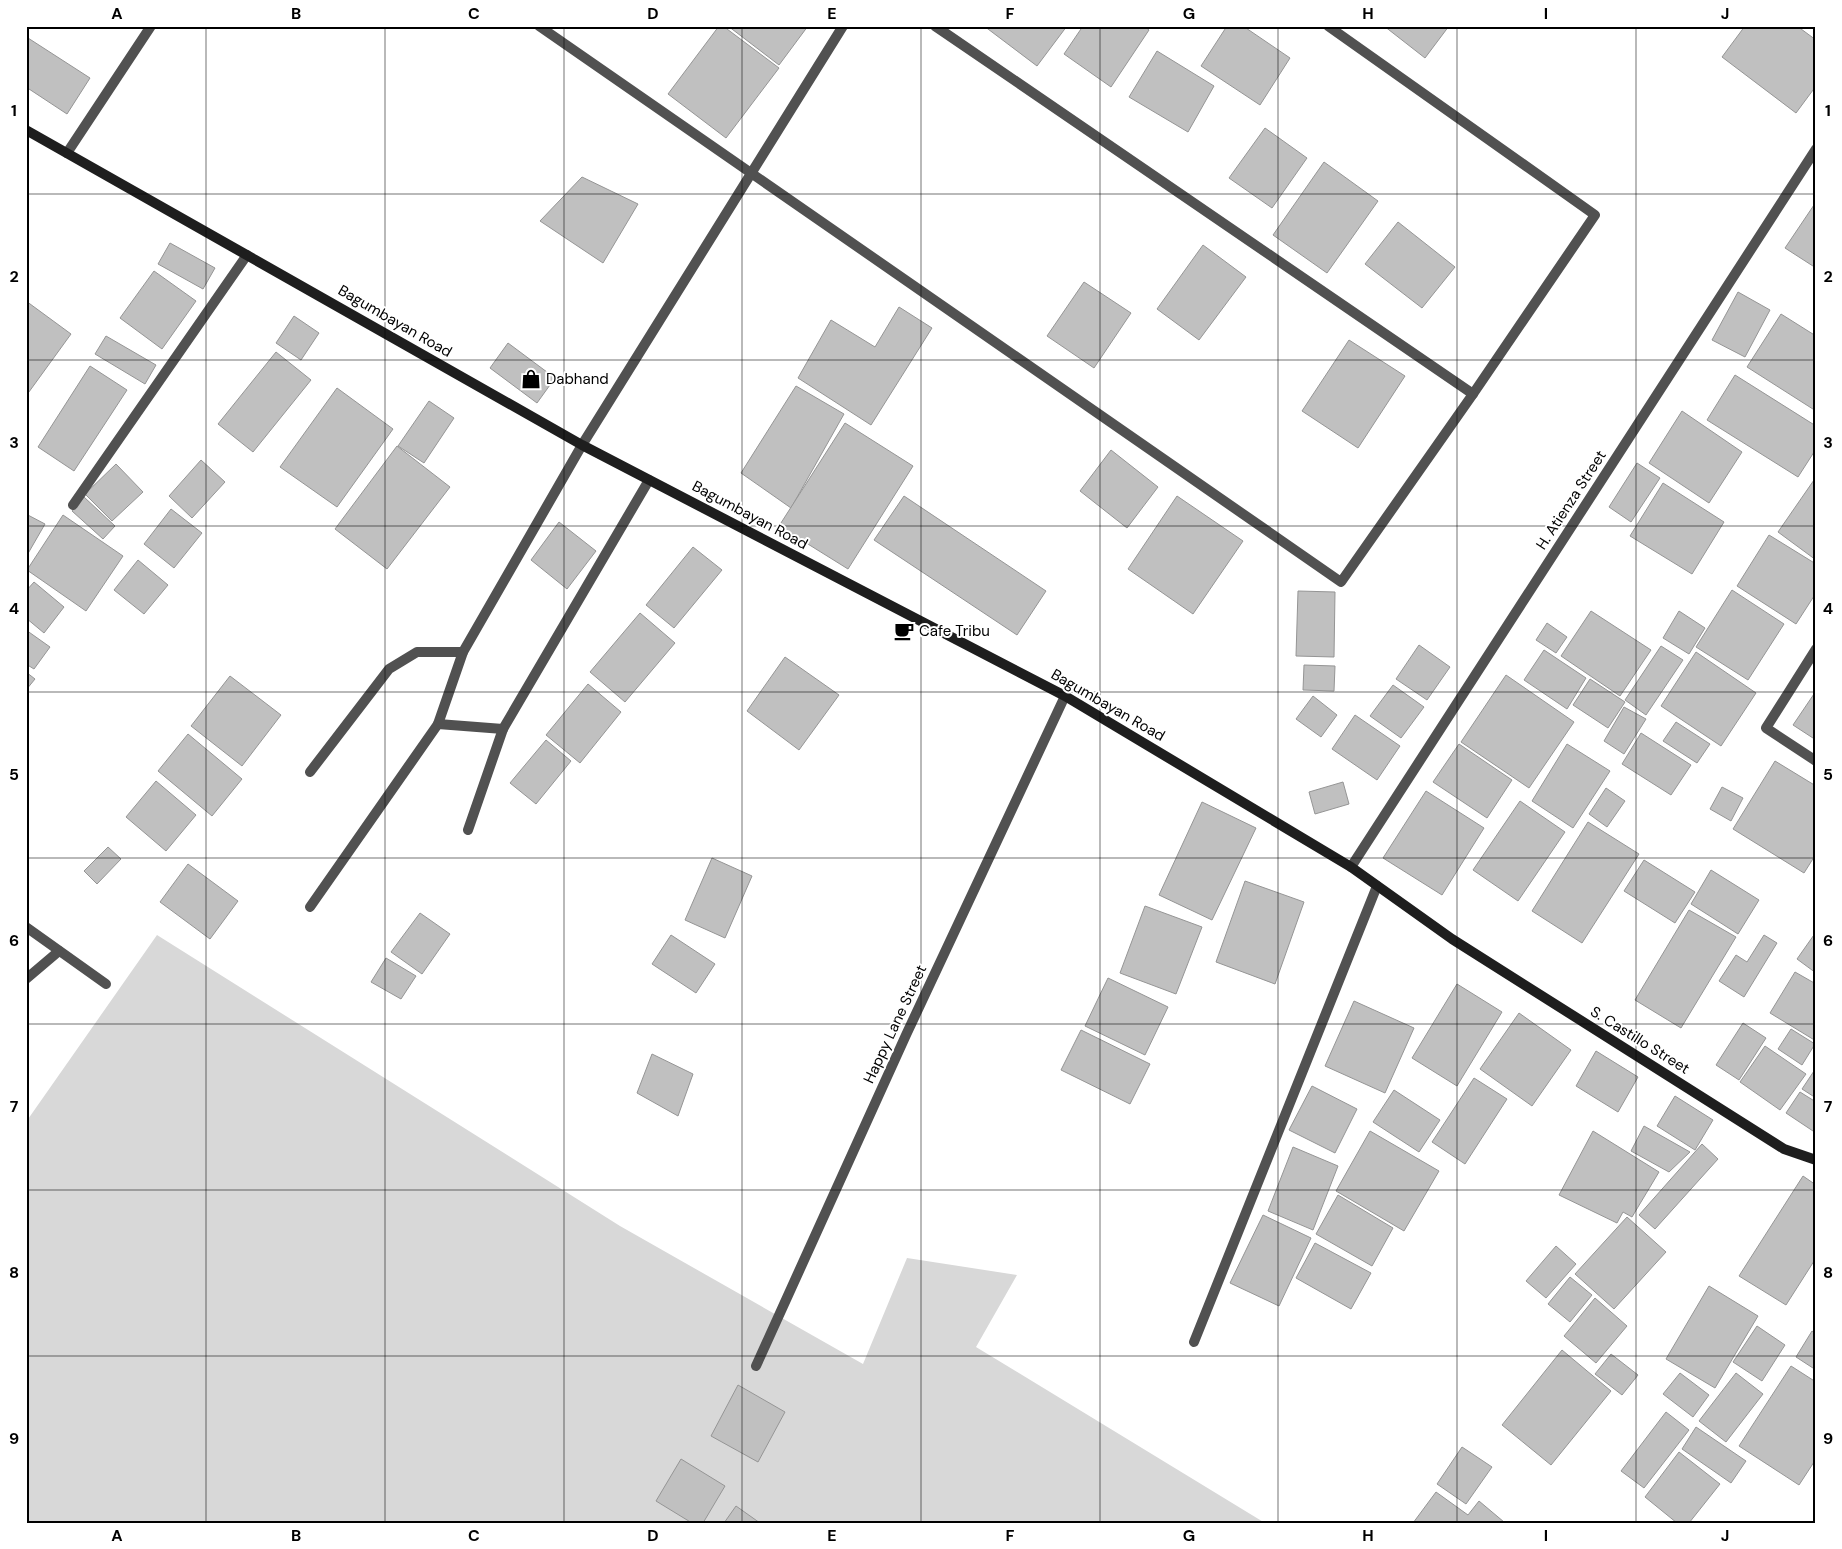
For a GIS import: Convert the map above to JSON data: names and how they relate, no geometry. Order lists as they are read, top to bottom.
{
  "streets": {
    "street": [
      "Bagumbayan Road",
      "H. Atienza Street",
      "Happy Lane Street",
      "S. Castillo Street"
    ]
  },
  "crossings": [
    ["Bagumbayan Road", "H. Atienza Street"],
    ["Bagumbayan Road", "Happy Lane Street"],
    ["Bagumbayan Road", "S. Castillo Street"]
  ],
  "places": {
    "shop": ["Dabhand"],
    "cafe": ["Cafe Tribu"]
  },
  "grid": {
    "columns": [
      "A",
      "B",
      "C",
      "D",
      "E",
      "F",
      "G",
      "H",
      "I",
      "J"
    ],
    "rows": [
      "1",
      "2",
      "3",
      "4",
      "5",
      "6",
      "7",
      "8",
      "9"
    ]
  }
}
